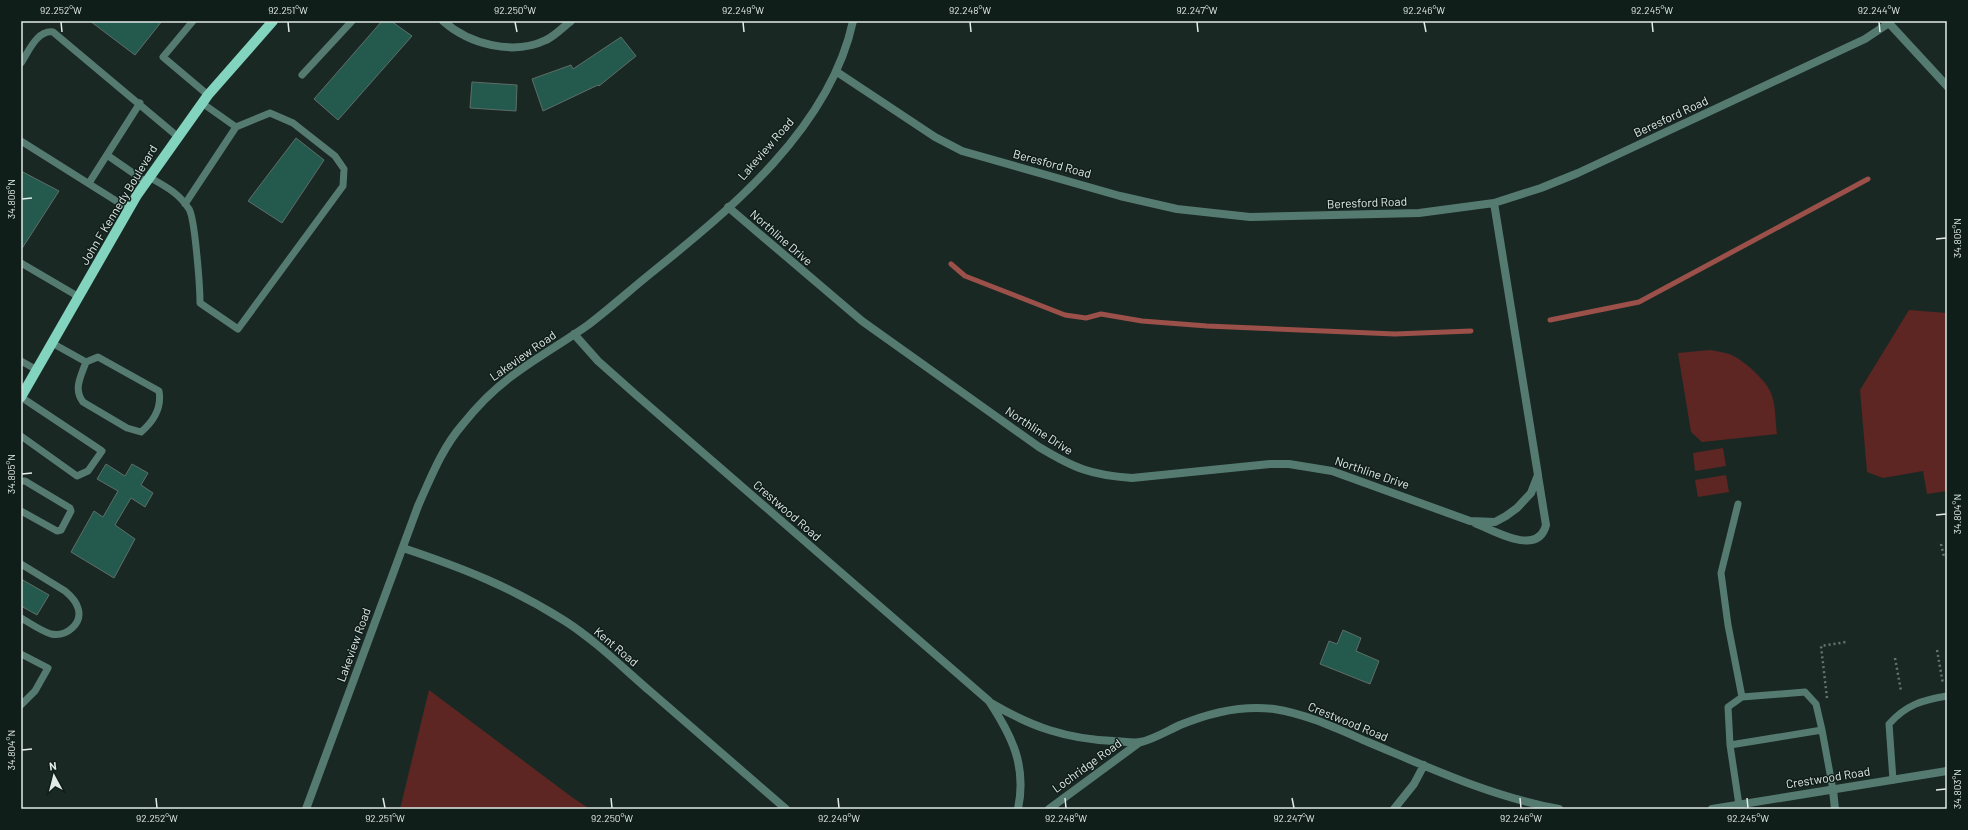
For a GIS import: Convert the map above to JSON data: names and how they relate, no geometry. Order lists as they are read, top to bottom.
{
  "streets": {
    "main road": ["John F Kennedy Boulevard"],
    "street": [
      "Beresford Road",
      "Lakeview Road",
      "Northline Drive",
      "Crestwood Road",
      "Kent Road",
      "Lochridge Road"
    ]
  },
  "crossings": [
    ["Beresford Road", "Lakeview Road"],
    ["Beresford Road", "Northline Drive"],
    ["Lakeview Road", "Northline Drive"],
    ["Lakeview Road", "Crestwood Road"],
    ["Lakeview Road", "Kent Road"],
    ["Crestwood Road", "Lochridge Road"]
  ],
  "north": "top",
  "coordinates": [
    "92.252°W",
    "92.251°W",
    "92.250°W",
    "92.249°W",
    "92.248°W",
    "92.247°W",
    "92.246°W",
    "92.245°W",
    "92.244°W",
    "34.806°N",
    "34.805°N",
    "34.804°N",
    "34.803°N"
  ]
}
